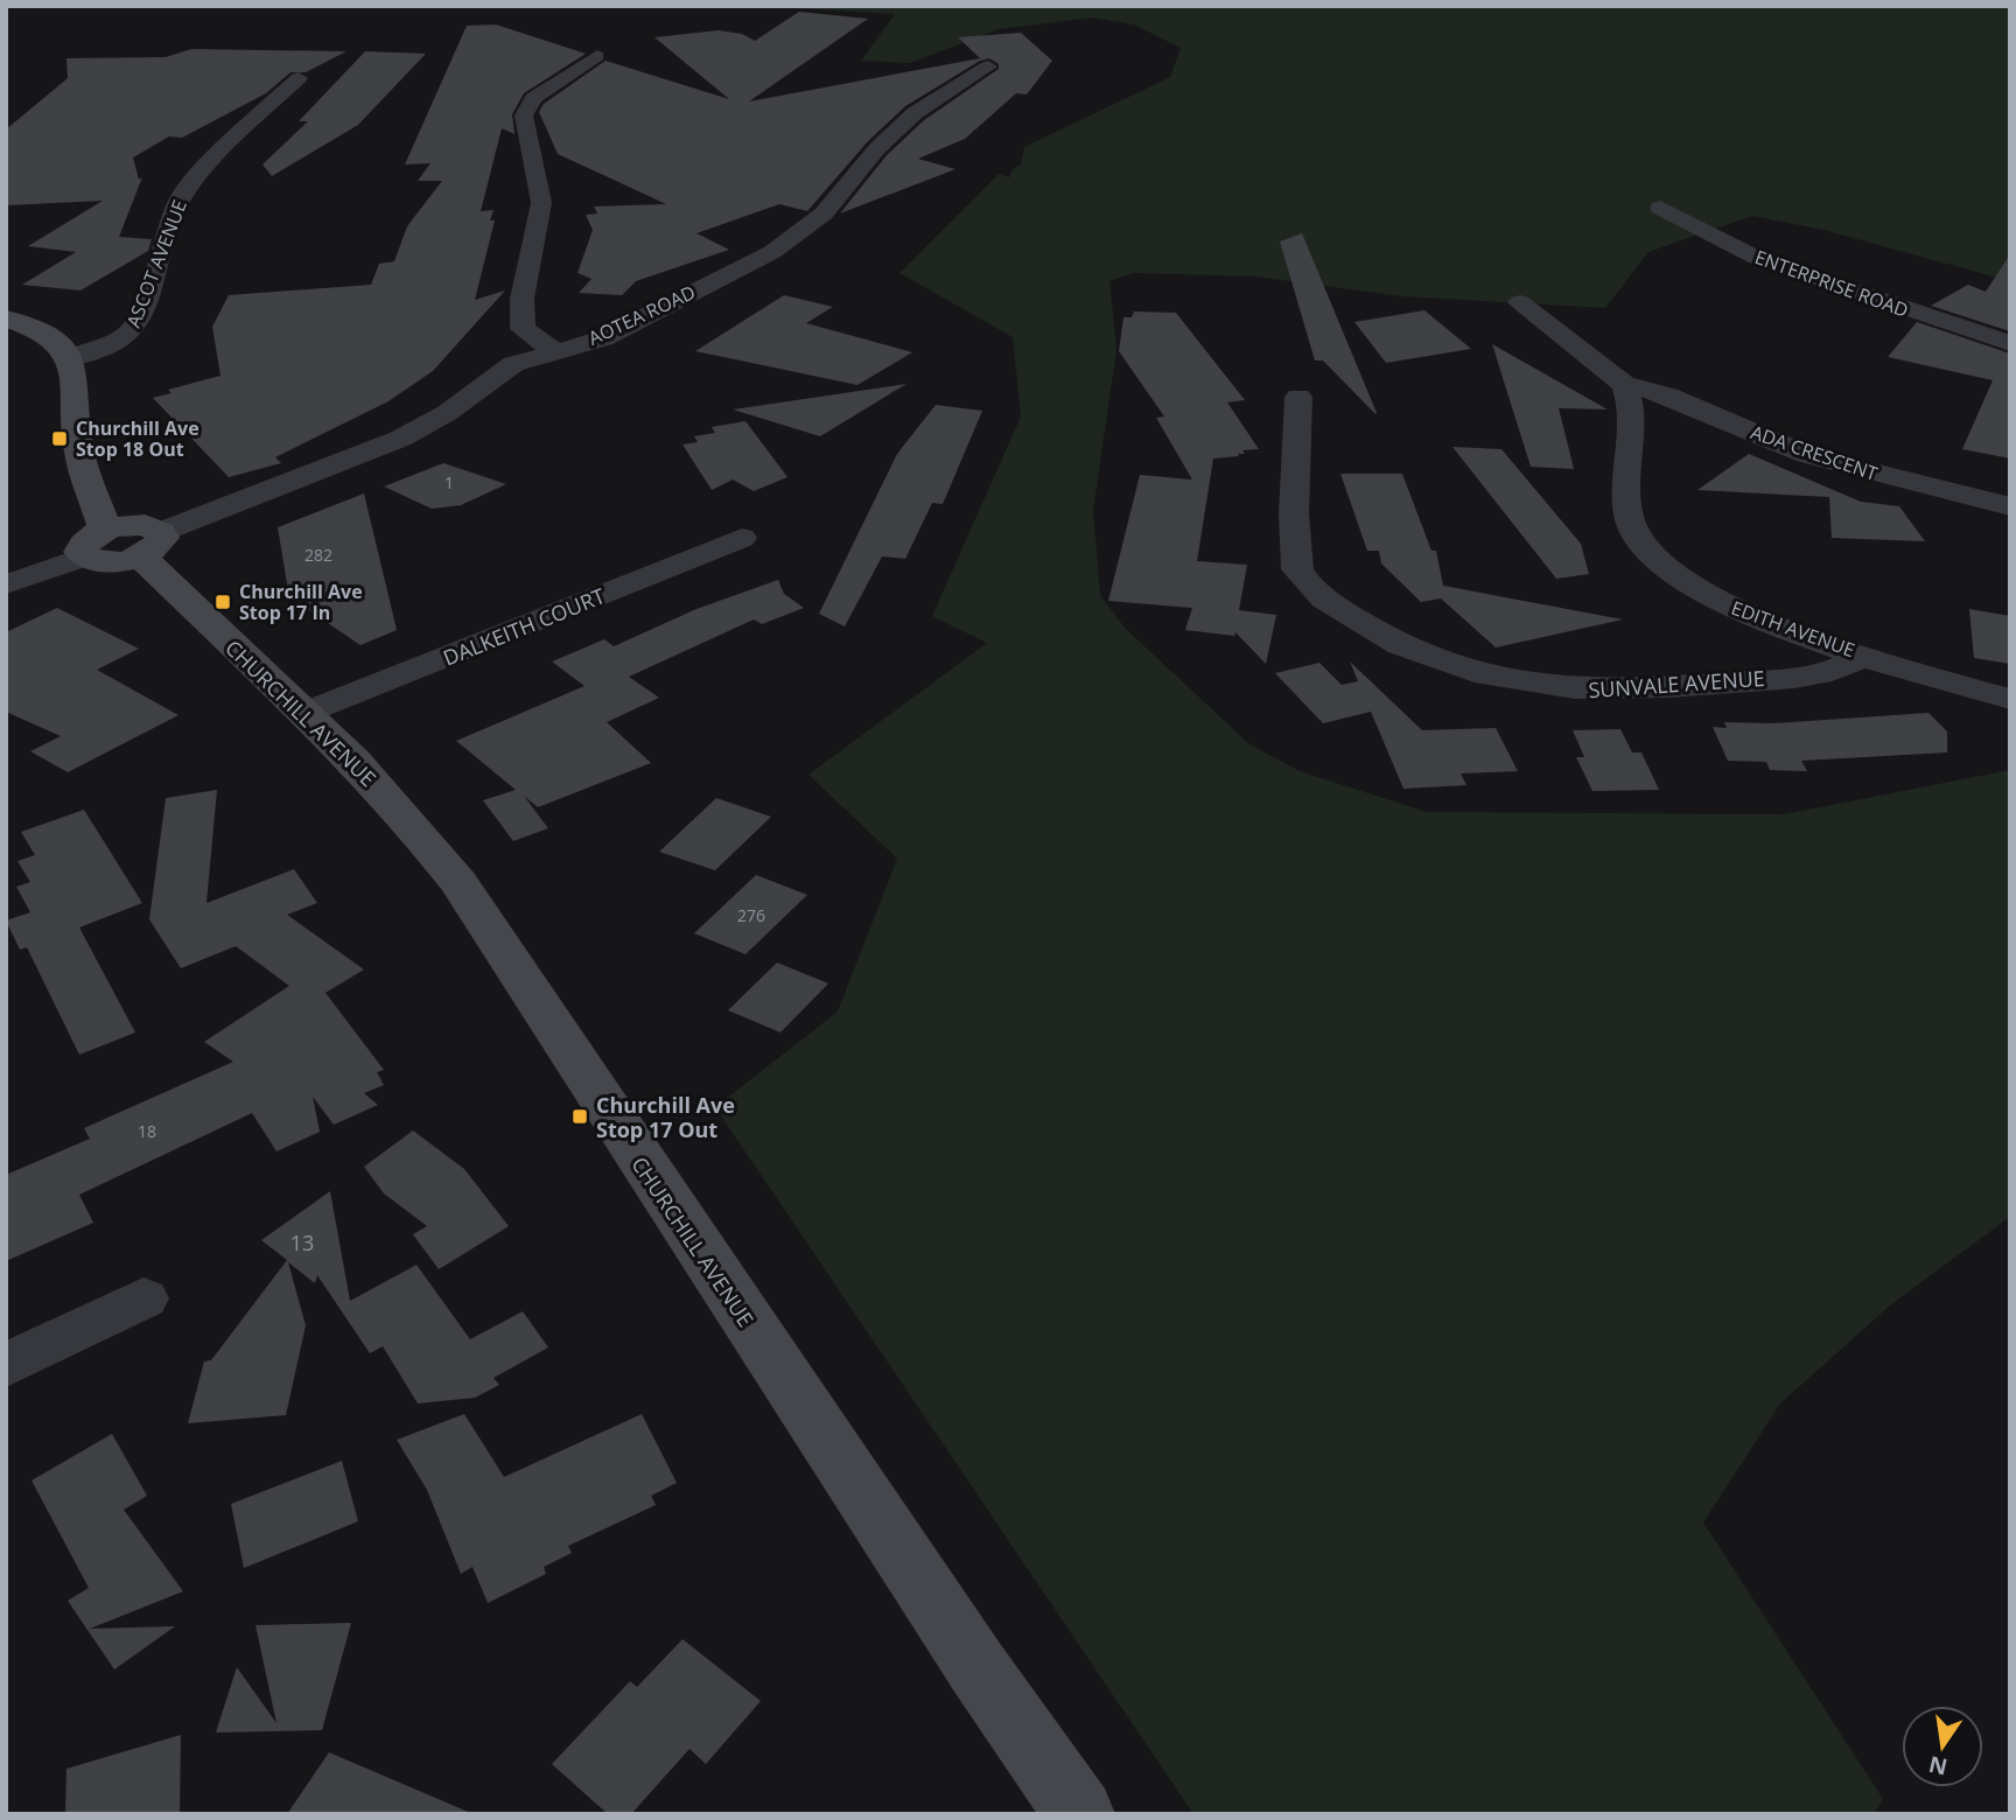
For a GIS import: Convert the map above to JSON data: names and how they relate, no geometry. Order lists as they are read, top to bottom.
{
  "streets": {
    "street": [
      "ASCOT AVENUE",
      "ENTERPRISE ROAD",
      "AOTEA ROAD",
      "ADA CRESCENT",
      "DALKEITH COURT",
      "EDITH AVENUE",
      "SUNVALE AVENUE",
      "CHURCHILL AVENUE"
    ]
  },
  "crossings": [
    ["ASCOT AVENUE", "CHURCHILL AVENUE"],
    ["AOTEA ROAD", "CHURCHILL AVENUE"],
    ["ADA CRESCENT", "EDITH AVENUE"],
    ["DALKEITH COURT", "CHURCHILL AVENUE"],
    ["EDITH AVENUE", "SUNVALE AVENUE"]
  ],
  "places": {
    "transit": ["Churchill Ave Stop 18 Out", "Churchill Ave Stop 17 In", "Churchill Ave Stop 17 Out"]
  },
  "house_numbers": [
    "1",
    "282",
    "276",
    "18",
    "13"
  ],
  "north": "bottom"
}
